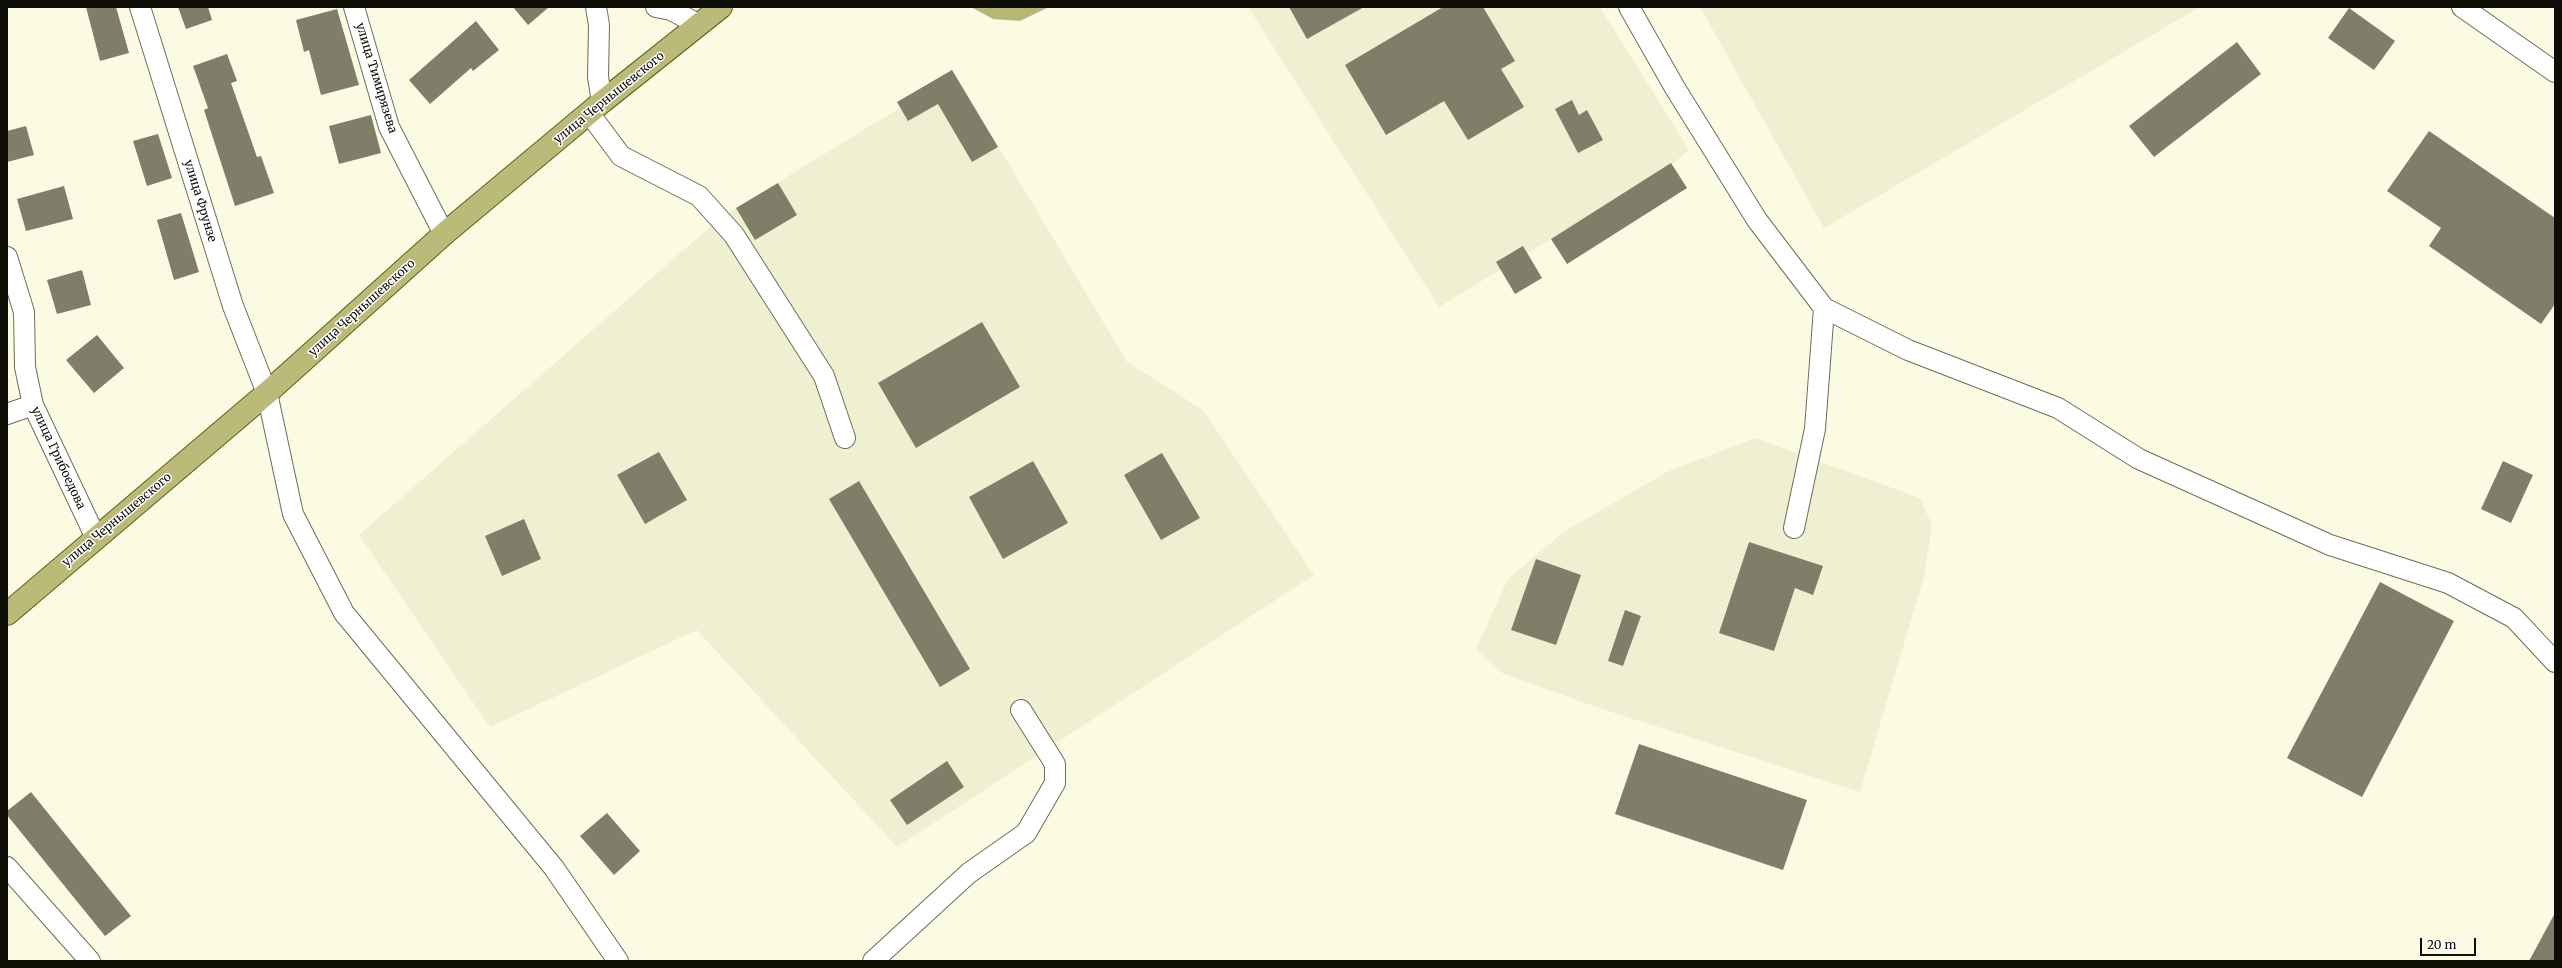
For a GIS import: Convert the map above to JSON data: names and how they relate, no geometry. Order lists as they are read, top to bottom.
{
  "streets": {
    "main road": ["улица Чернышевского"],
    "street": ["улица Тимирязева", "улица Фрунзе", "улица Грибоедова"]
  },
  "crossings": [
    ["улица Тимирязева", "улица Чернышевского"],
    ["улица Чернышевского", "улица Фрунзе"],
    ["улица Чернышевского", "улица Грибоедова"]
  ],
  "scale_bar": "20 m"
}
